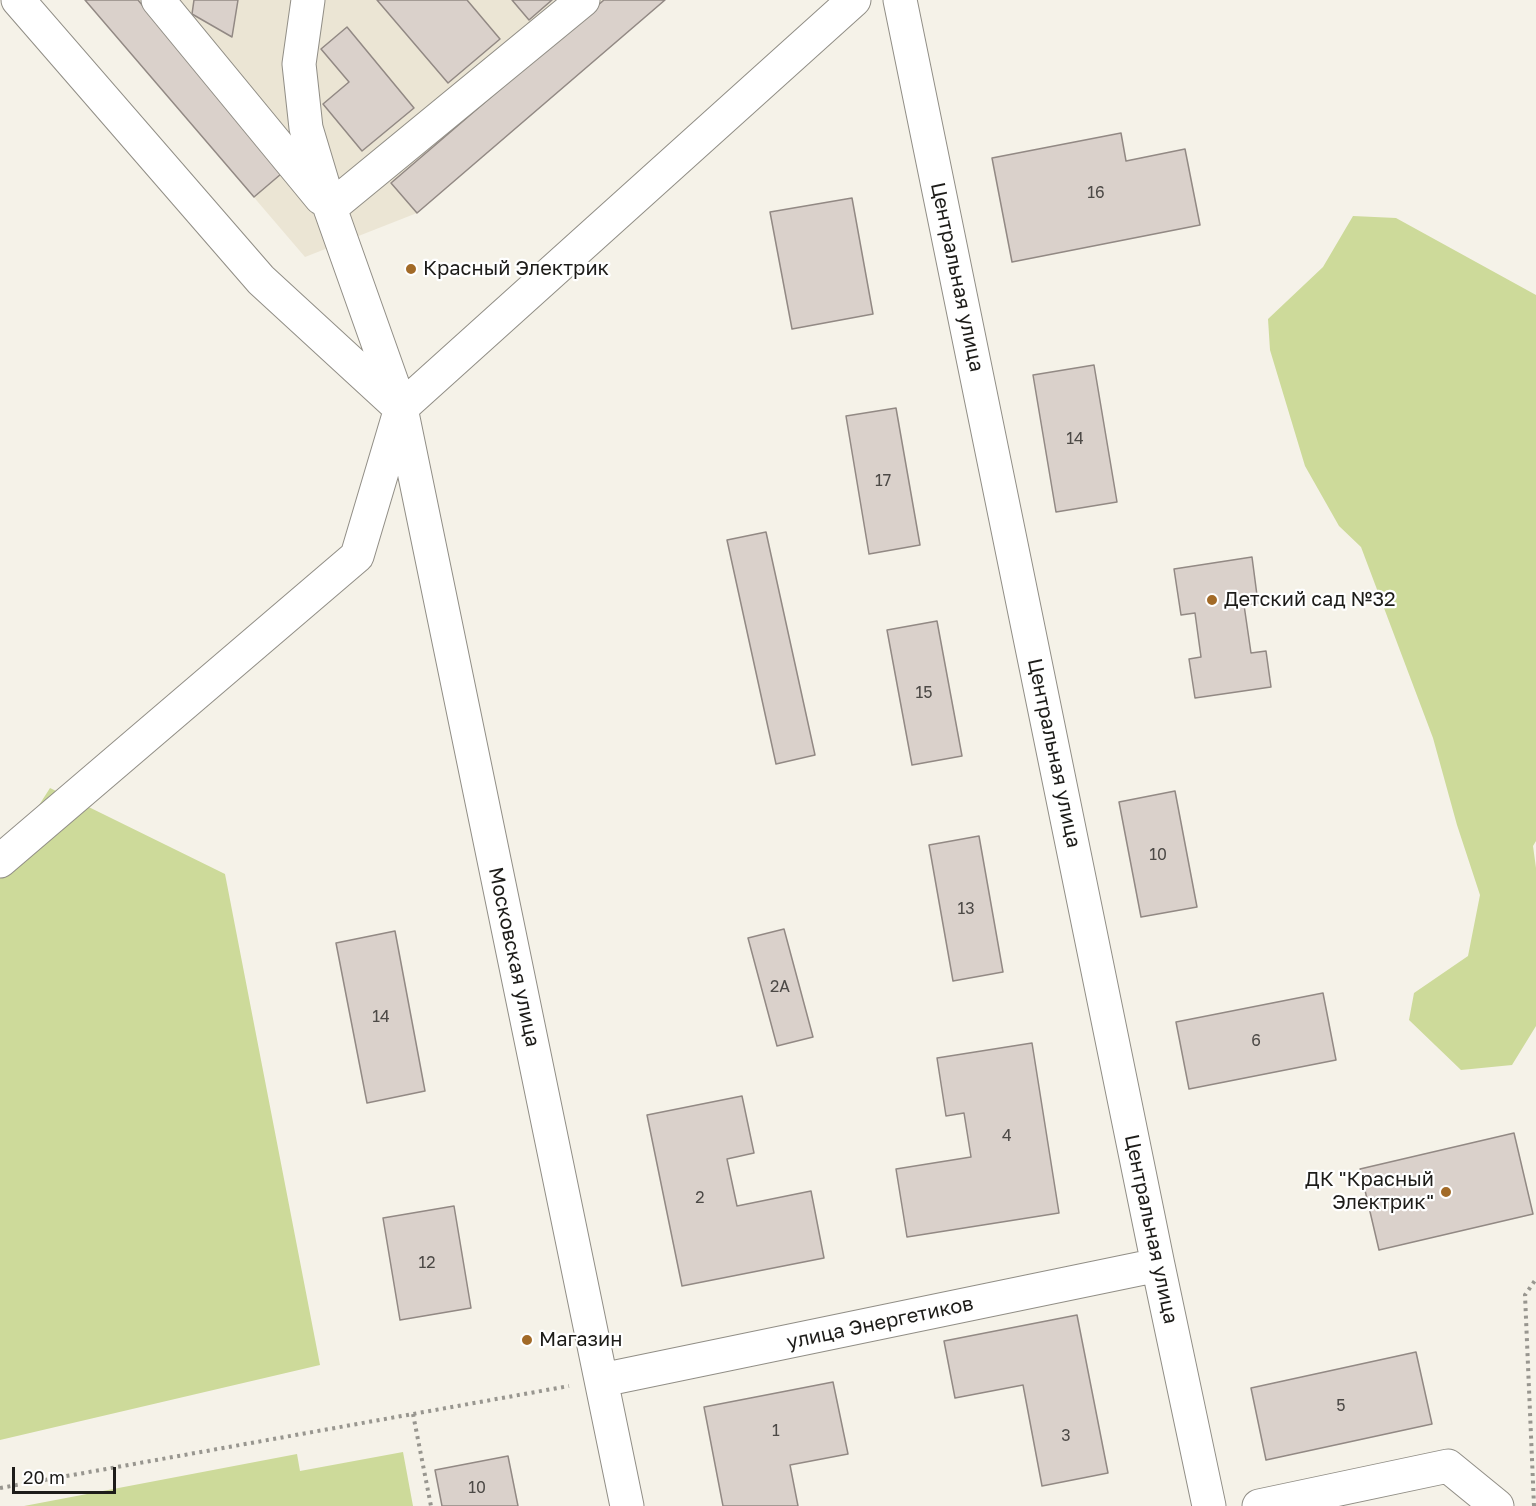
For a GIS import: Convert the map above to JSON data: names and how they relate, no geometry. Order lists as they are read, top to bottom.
{
  "streets": {
    "street": ["Центральная улица", "Московская улица", "улица Энергетиков"]
  },
  "crossings": [
    ["Центральная улица", "улица Энергетиков"],
    ["Московская улица", "улица Энергетиков"]
  ],
  "places": [
    "Красный Электрик",
    "Детский сад №32",
    "ДК \"Красный Электрик\"",
    "Магазин"
  ],
  "house_numbers": [
    "16",
    "14",
    "17",
    "15",
    "10",
    "13",
    "2А",
    "14",
    "6",
    "4",
    "2",
    "12",
    "5",
    "1",
    "3",
    "10"
  ],
  "scale_bar": "20 m"
}
